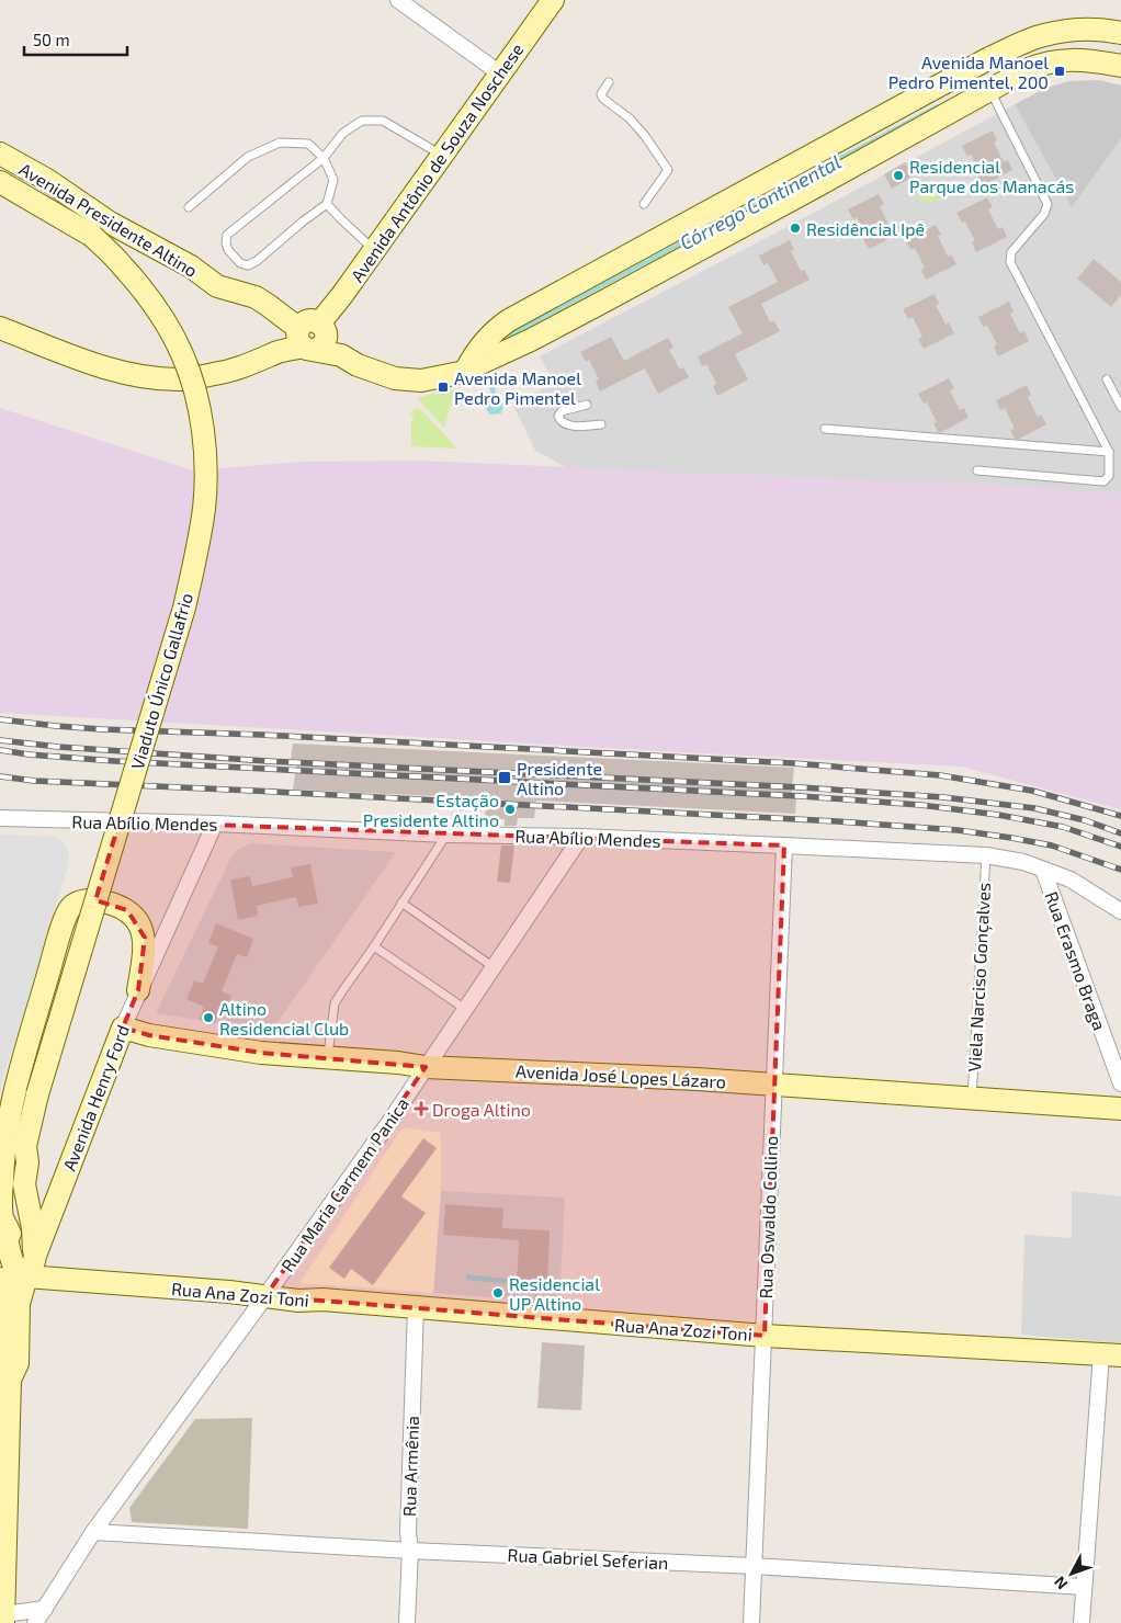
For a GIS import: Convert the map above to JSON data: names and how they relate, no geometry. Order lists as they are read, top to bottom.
{
  "streets": {
    "main road": [
      "Avenida Antônio de Souza Noschese",
      "Avenida Presidente Altino",
      "Viaduto Único Gallafrio",
      "Avenida José Lopes Lázaro",
      "Avenida Henry Ford",
      "Rua Ana Zozi Toni"
    ],
    "street": [
      "Rua Abílio Mendes",
      "Rua Erasmo Braga",
      "Rua Maria Carmem Panica",
      "Rua Oswaldo Collino",
      "Rua Armênia",
      "Rua Gabriel Seferian"
    ],
    "lane": ["Viela Narciso Gonçalves"]
  },
  "crossings": [
    ["Avenida Antônio de Souza Noschese", "Avenida Presidente Altino"],
    ["Avenida Presidente Altino", "Viaduto Único Gallafrio"],
    ["Viaduto Único Gallafrio", "Avenida Henry Ford"],
    ["Viaduto Único Gallafrio", "Rua Ana Zozi Toni"],
    ["Rua Abílio Mendes", "Rua Erasmo Braga"],
    ["Rua Abílio Mendes", "Viela Narciso Gonçalves"],
    ["Rua Abílio Mendes", "Avenida Henry Ford"],
    ["Rua Abílio Mendes", "Rua Maria Carmem Panica"],
    ["Rua Abílio Mendes", "Rua Oswaldo Collino"],
    ["Viela Narciso Gonçalves", "Avenida José Lopes Lázaro"],
    ["Avenida José Lopes Lázaro", "Avenida Henry Ford"],
    ["Avenida José Lopes Lázaro", "Rua Maria Carmem Panica"],
    ["Avenida José Lopes Lázaro", "Rua Oswaldo Collino"],
    ["Avenida Henry Ford", "Rua Ana Zozi Toni"],
    ["Rua Maria Carmem Panica", "Rua Ana Zozi Toni"],
    ["Rua Maria Carmem Panica", "Rua Gabriel Seferian"],
    ["Rua Oswaldo Collino", "Rua Ana Zozi Toni"],
    ["Rua Oswaldo Collino", "Rua Gabriel Seferian"],
    ["Rua Ana Zozi Toni", "Rua Armênia"],
    ["Rua Armênia", "Rua Gabriel Seferian"]
  ],
  "water": ["Córrego Continental"],
  "places": {
    "transit": ["Avenida Manoel Pedro Pimentel, 200", "Avenida Manoel Pedro Pimentel", "Presidente Altino"],
    "other": [
      "Residencial Parque dos Manacás",
      "Residêncial Ipê",
      "Estação Presidente Altino",
      "Altino Residencial Club",
      "Residencial UP Altino"
    ],
    "health": ["Droga Altino"]
  },
  "scale_bar": "50 m",
  "north": "bottom left"
}
